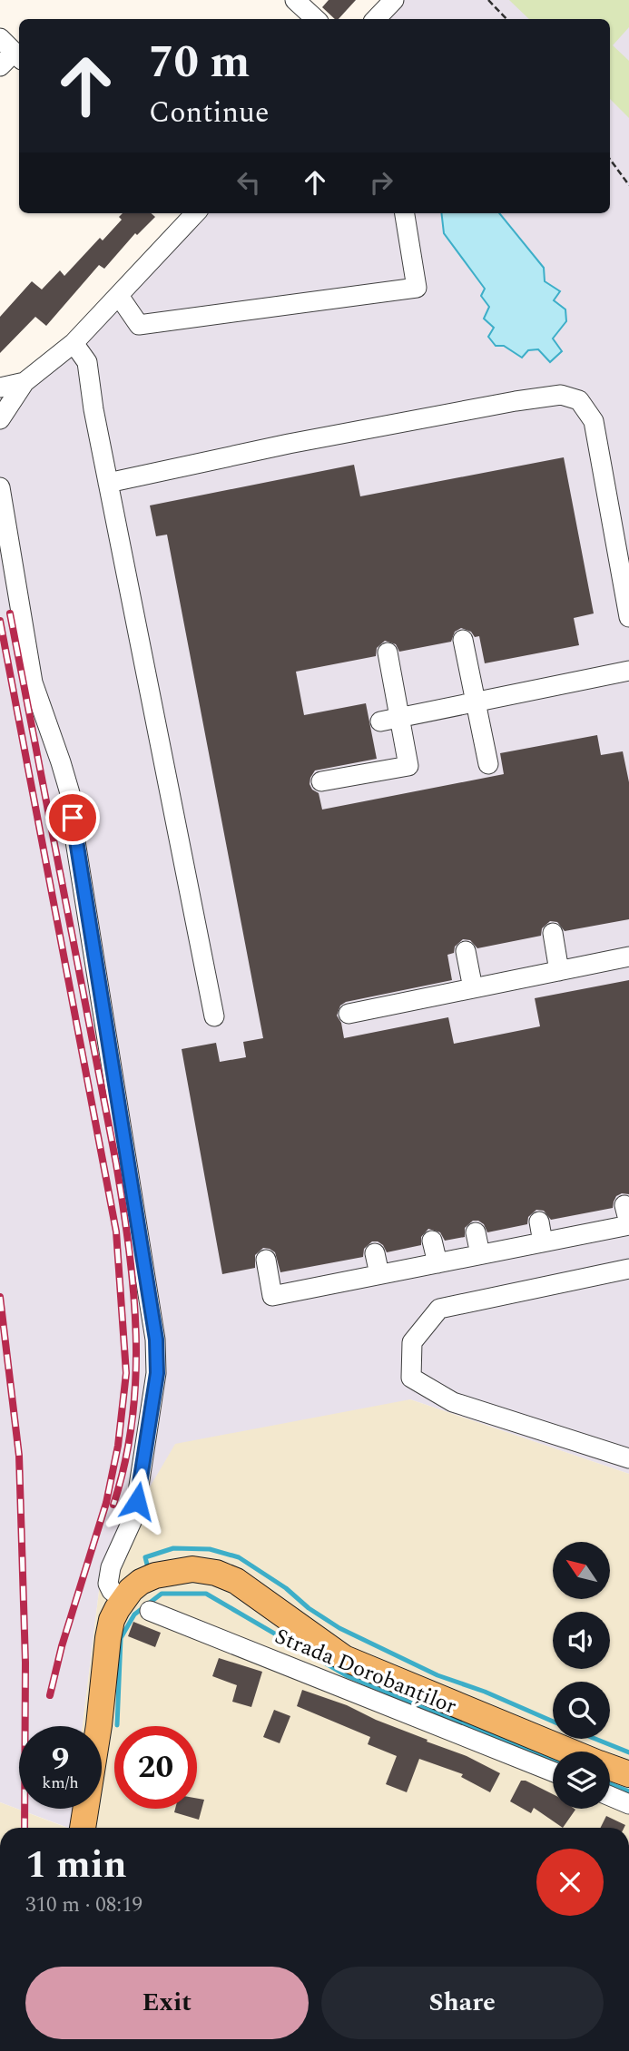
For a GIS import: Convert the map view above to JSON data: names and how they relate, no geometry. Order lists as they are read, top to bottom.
{
  "streets": {
    "street": ["Strada Dorobanților"]
  },
  "north": "top left",
  "page": {
    "turn": ["70 m", "Continue"],
    "speed": "9 km/h",
    "limit": "20",
    "heading": ["1 min", "310 m · 08:19"],
    "buttons": ["Exit", "Share"]
  }
}
